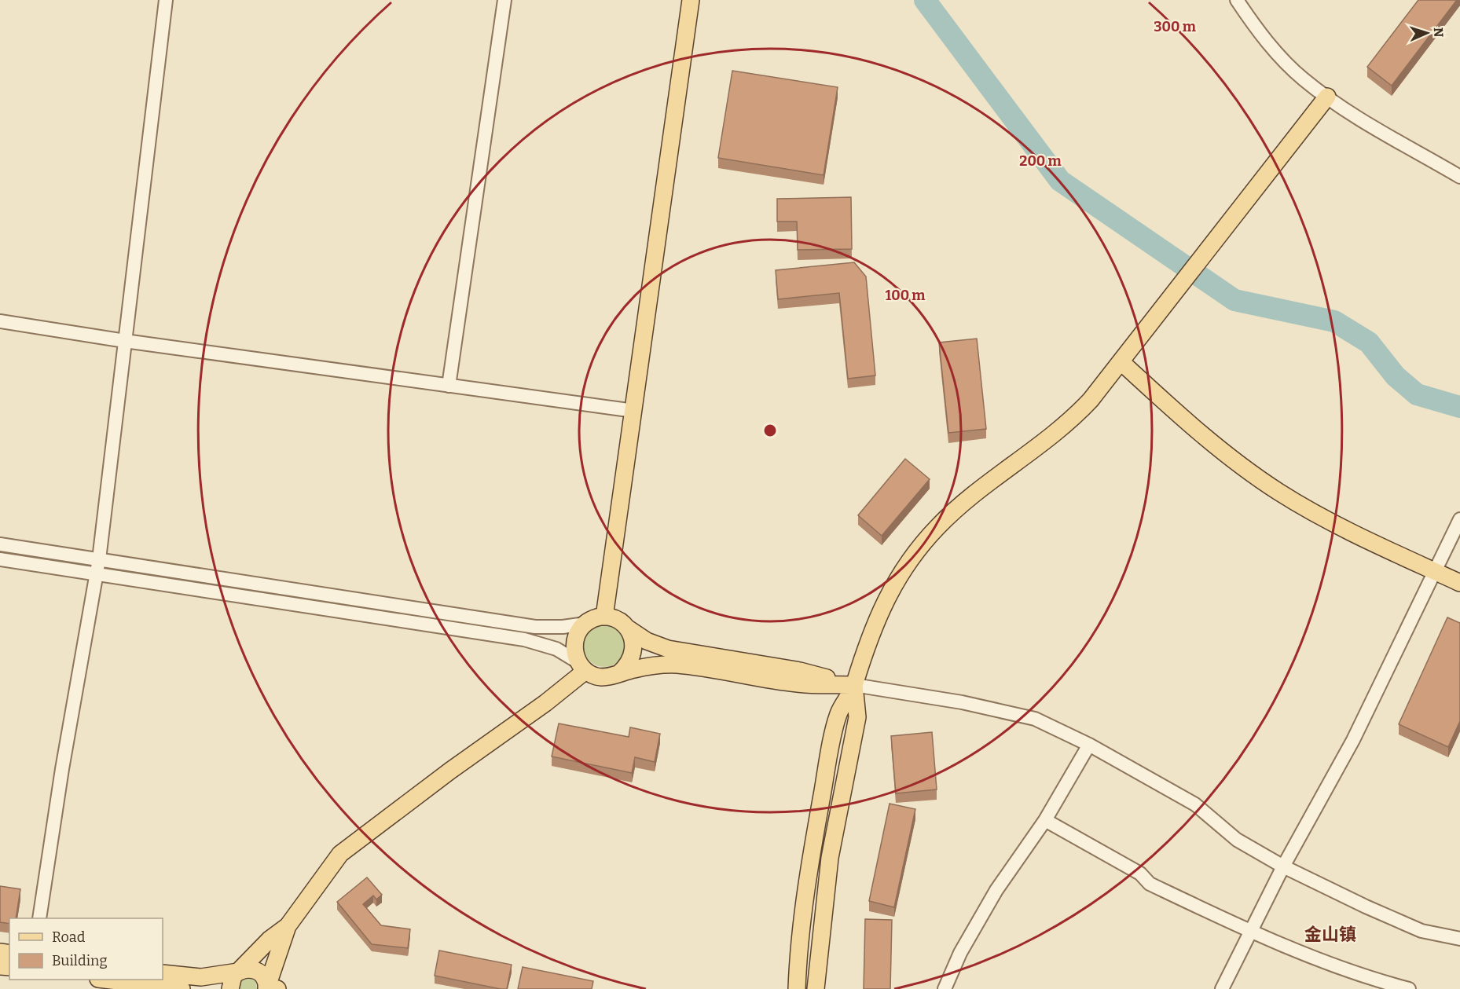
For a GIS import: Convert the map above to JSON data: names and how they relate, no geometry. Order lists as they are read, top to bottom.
{
  "districts": ["金山镇"],
  "legend": ["Road", "Building"],
  "north": "right",
  "rings": ["300 m", "200 m", "100 m"]
}
